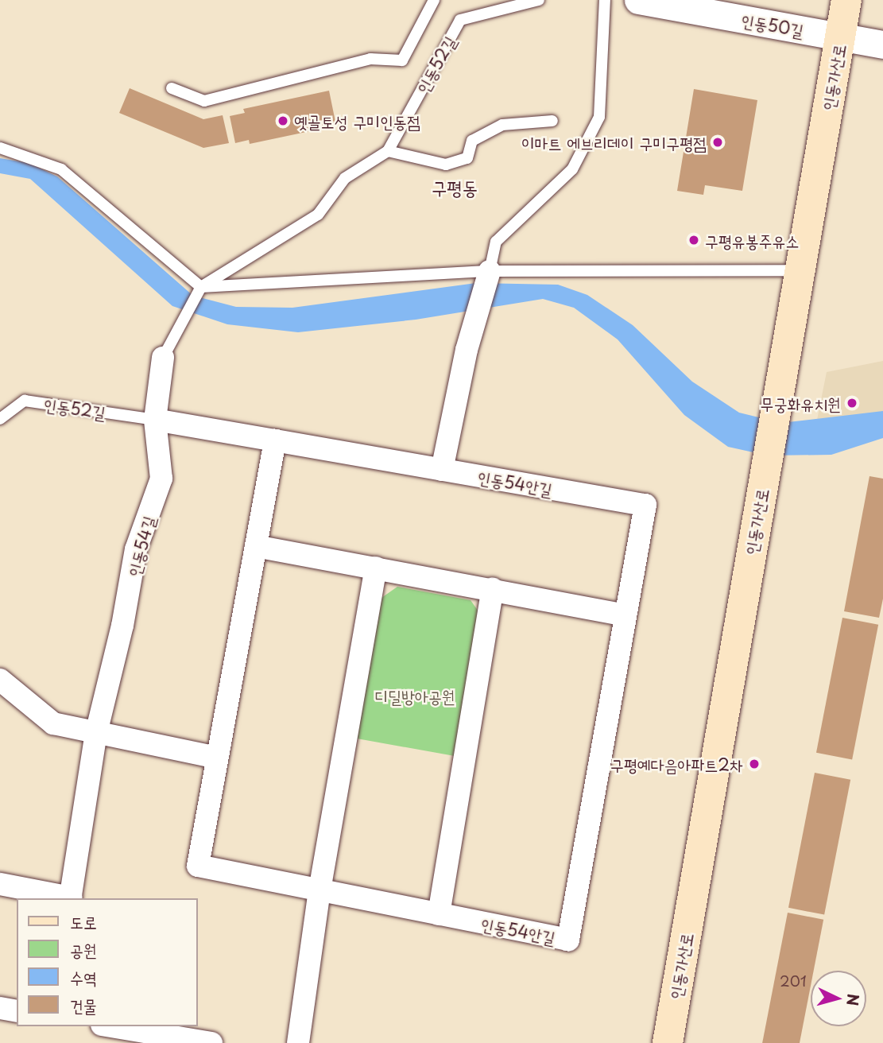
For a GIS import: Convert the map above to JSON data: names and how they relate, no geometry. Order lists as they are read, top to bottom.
{
  "streets": {
    "main road": ["인동가산로"],
    "street": ["인동50길", "인동54안길", "인동54길"],
    "lane": ["인동52길"]
  },
  "crossings": [
    ["인동50길", "인동가산로"],
    ["인동52길", "인동54안길"],
    ["인동52길", "인동54길"],
    ["인동54안길", "인동54길"]
  ],
  "districts": ["구평동"],
  "parks": ["디딜방아공원"],
  "places": [
    "옛골토성 구미인동점",
    "이마트 에브리데이 구미구평점",
    "구평유봉주유소",
    "무궁화유치원",
    "구평예다음아파트2차"
  ],
  "house_numbers": ["201"],
  "legend": [
    "도로",
    "공원",
    "수역",
    "건물"
  ],
  "north": "right"
}
